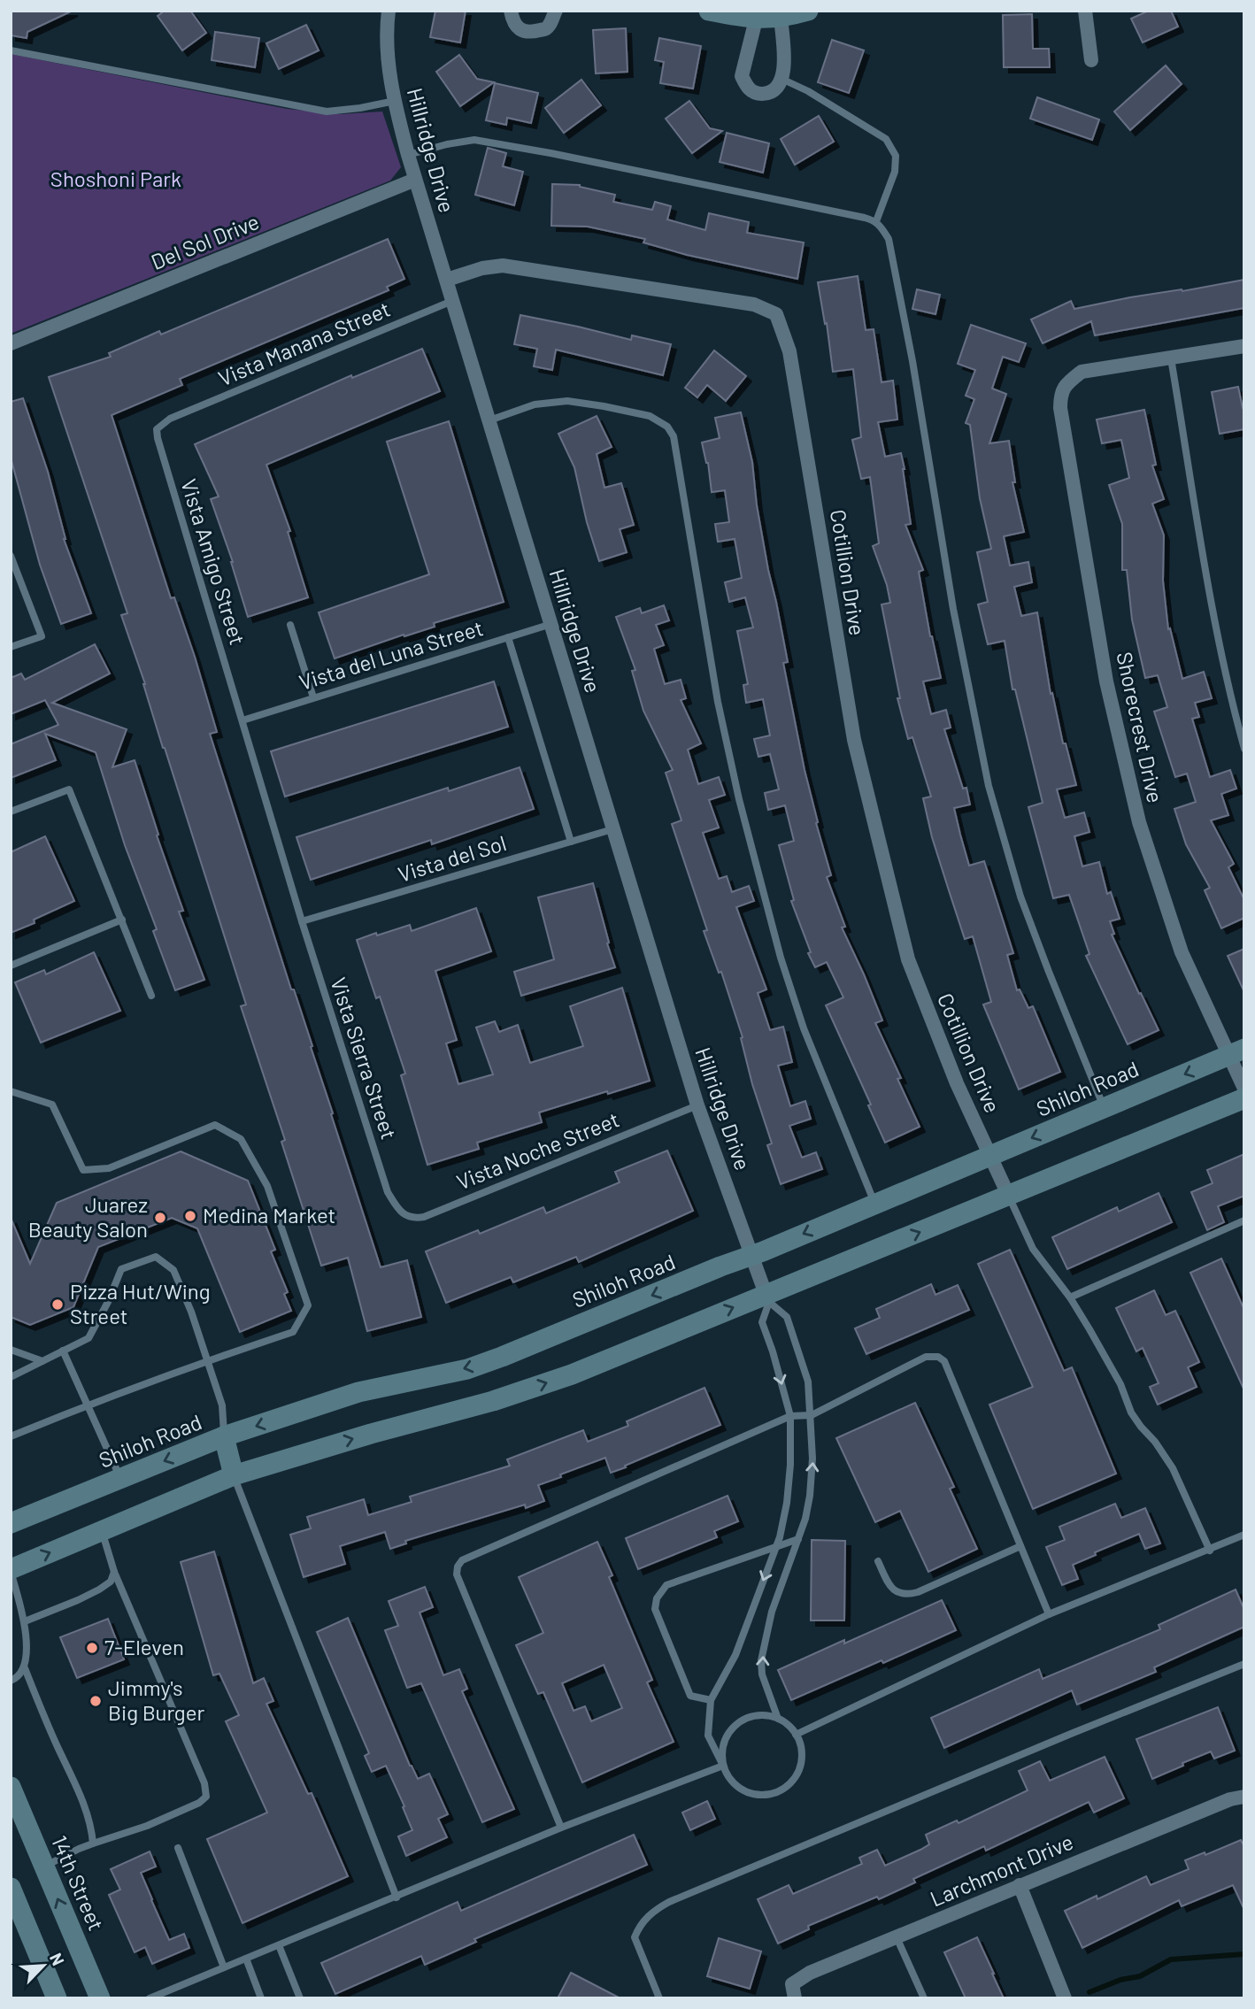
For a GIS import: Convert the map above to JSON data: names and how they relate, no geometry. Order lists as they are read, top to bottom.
{
  "streets": {
    "main road": ["Shiloh Road", "14th Street"],
    "street": [
      "Hillridge Drive",
      "Del Sol Drive",
      "Cotillion Drive",
      "Shorecrest Drive",
      "Larchmont Drive"
    ],
    "lane": [
      "Vista Manana Street",
      "Vista Amigo Street",
      "Vista del Luna Street",
      "Vista del Sol",
      "Vista Sierra Street",
      "Vista Noche Street"
    ]
  },
  "crossings": [
    ["Hillridge Drive", "Del Sol Drive"],
    ["Hillridge Drive", "Vista Manana Street"],
    ["Hillridge Drive", "Cotillion Drive"],
    ["Hillridge Drive", "Vista del Luna Street"],
    ["Hillridge Drive", "Vista del Sol"],
    ["Hillridge Drive", "Shiloh Road"],
    ["Hillridge Drive", "Vista Noche Street"],
    ["Vista Manana Street", "Vista Amigo Street"],
    ["Vista Amigo Street", "Vista del Luna Street"],
    ["Vista Amigo Street", "Vista Sierra Street"],
    ["Cotillion Drive", "Shiloh Road"],
    ["Vista del Luna Street", "Vista Sierra Street"],
    ["Shorecrest Drive", "Shiloh Road"],
    ["Vista del Sol", "Vista Sierra Street"],
    ["Vista Sierra Street", "Vista Noche Street"]
  ],
  "parks": ["Shoshoni Park"],
  "places": [
    "Medina Market",
    "Juarez Beauty Salon",
    "Pizza Hut/Wing Street",
    "7-Eleven",
    "Jimmy's Big Burger"
  ],
  "north": "top right"
}
